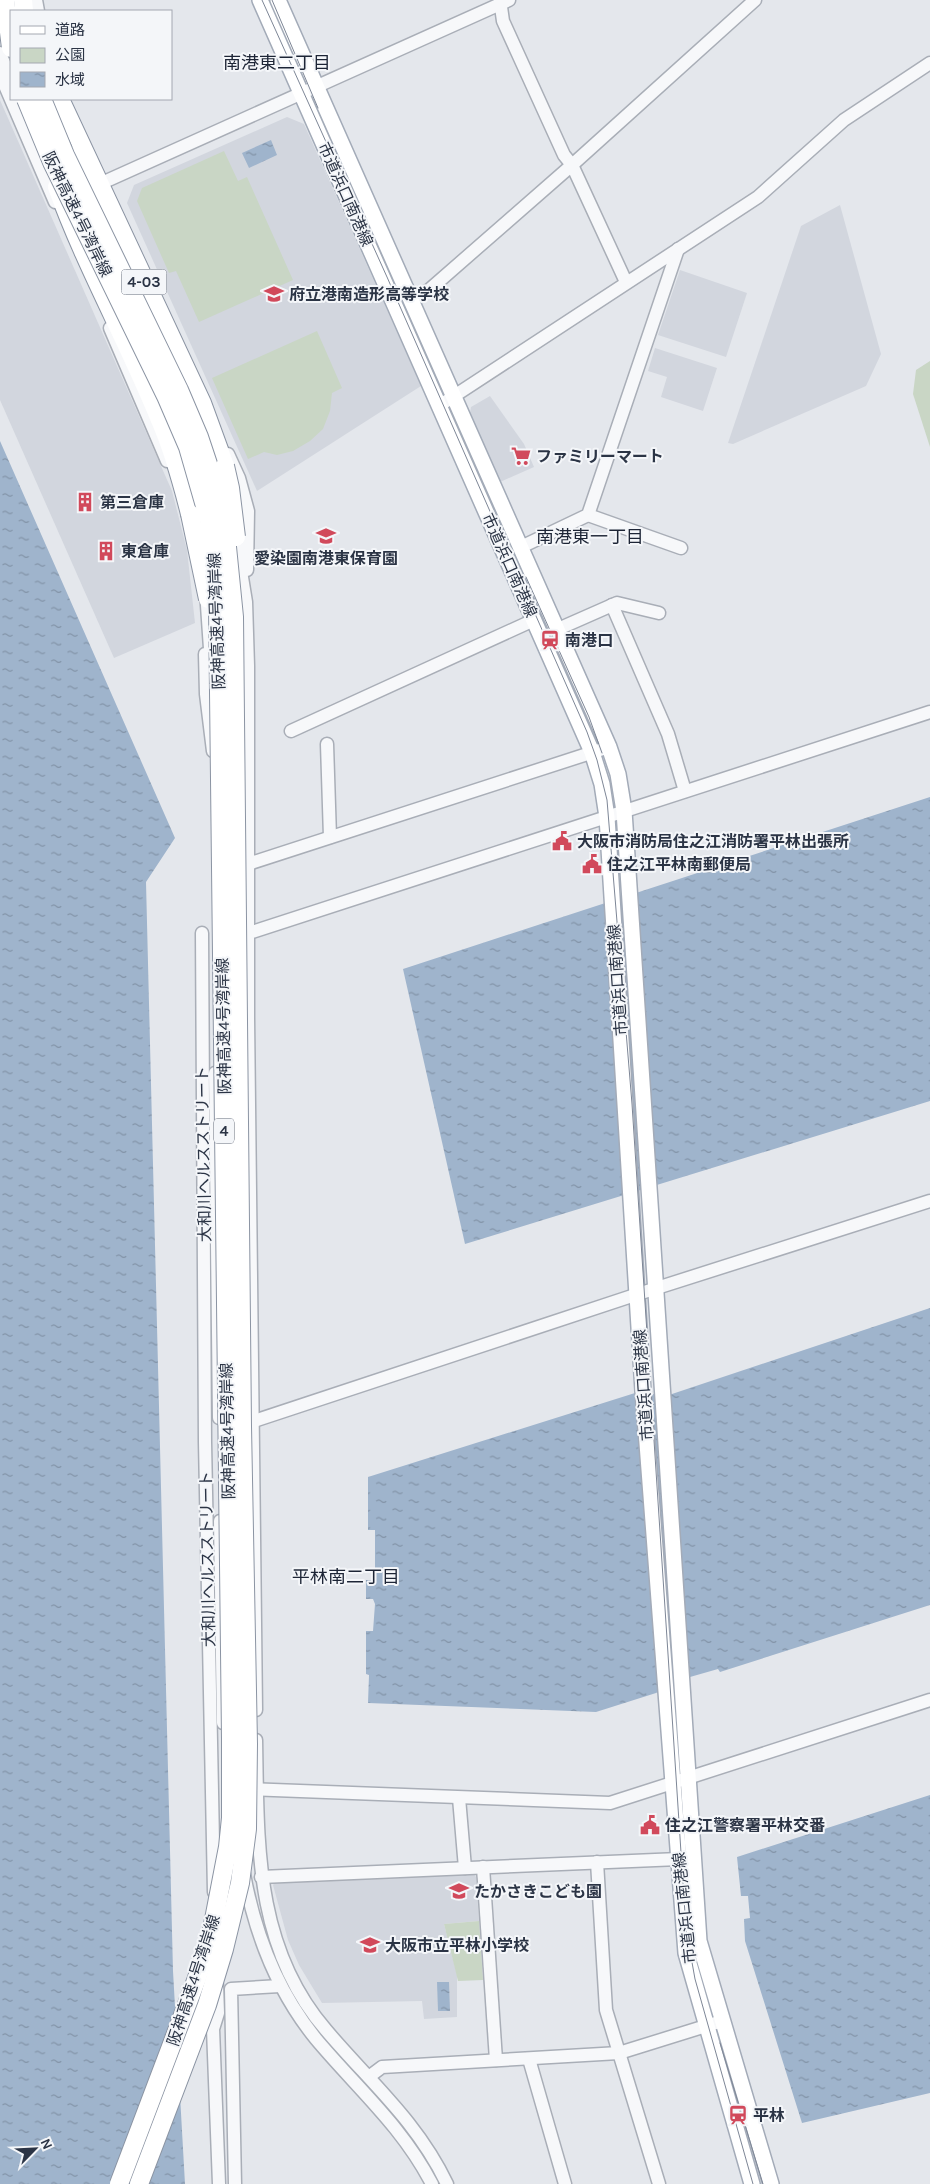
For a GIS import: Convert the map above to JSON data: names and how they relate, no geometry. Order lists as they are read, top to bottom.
{
  "streets": {
    "highway": ["阪神高速4号湾岸線", "4-03", "4"],
    "main road": ["市道浜口南港線"],
    "street": ["大和川ヘルスストリート"]
  },
  "crossings": [
    ["阪神高速4号湾岸線", "4-03"]
  ],
  "districts": ["南港東二丁目", "南港東一丁目", "平林南二丁目"],
  "places": {
    "school or university": [
      "府立港南造形高等学校",
      "愛染園南港東保育園",
      "たかさきこども園",
      "大阪市立平林小学校"
    ],
    "supermarket": ["ファミリーマート"],
    "building": ["第三倉庫", "東倉庫"],
    "station": ["南港口", "平林"],
    "public building": ["大阪市消防局住之江消防署平林出張所", "住之江平林南郵便局", "住之江警察署平林交番"]
  },
  "legend": ["道路", "公園", "水域"],
  "north": "top right"
}
